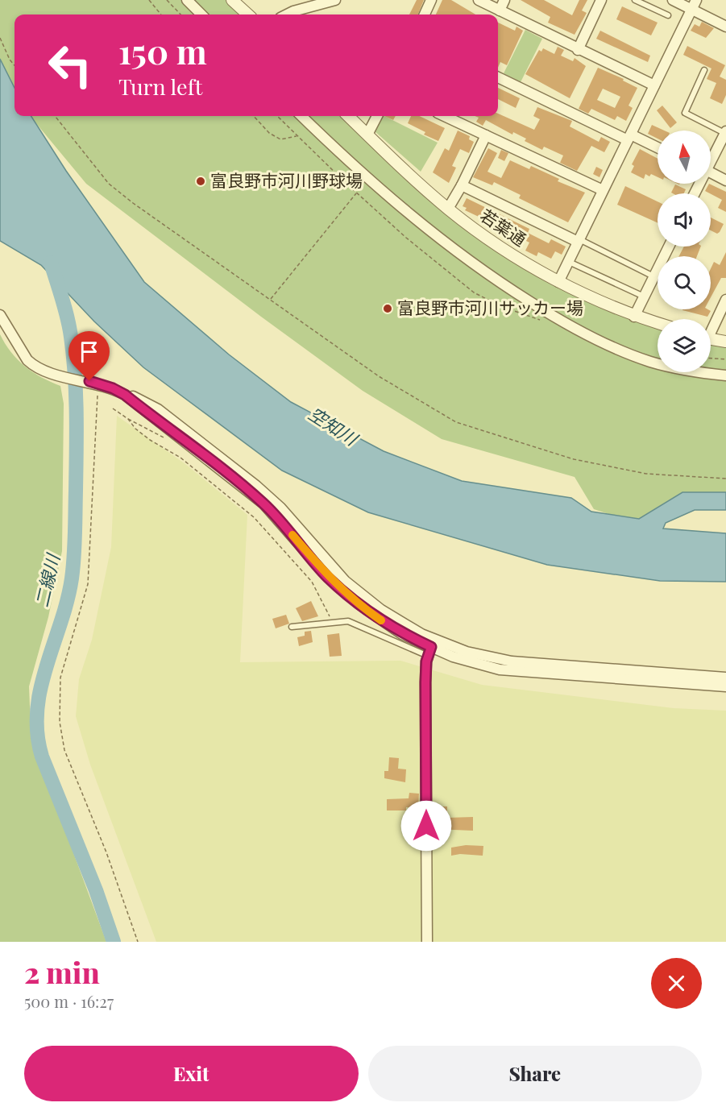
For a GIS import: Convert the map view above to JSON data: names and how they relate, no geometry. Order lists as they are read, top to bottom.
{
  "streets": {
    "street": ["若葉通"]
  },
  "water": ["空知川", "二線川"],
  "places": ["富良野市河川野球場", "富良野市河川サッカー場"],
  "north": "top",
  "page": {
    "turn": ["150 m", "Turn left"],
    "heading": ["2 min", "500 m · 16:27"],
    "buttons": ["Exit", "Share"]
  }
}
